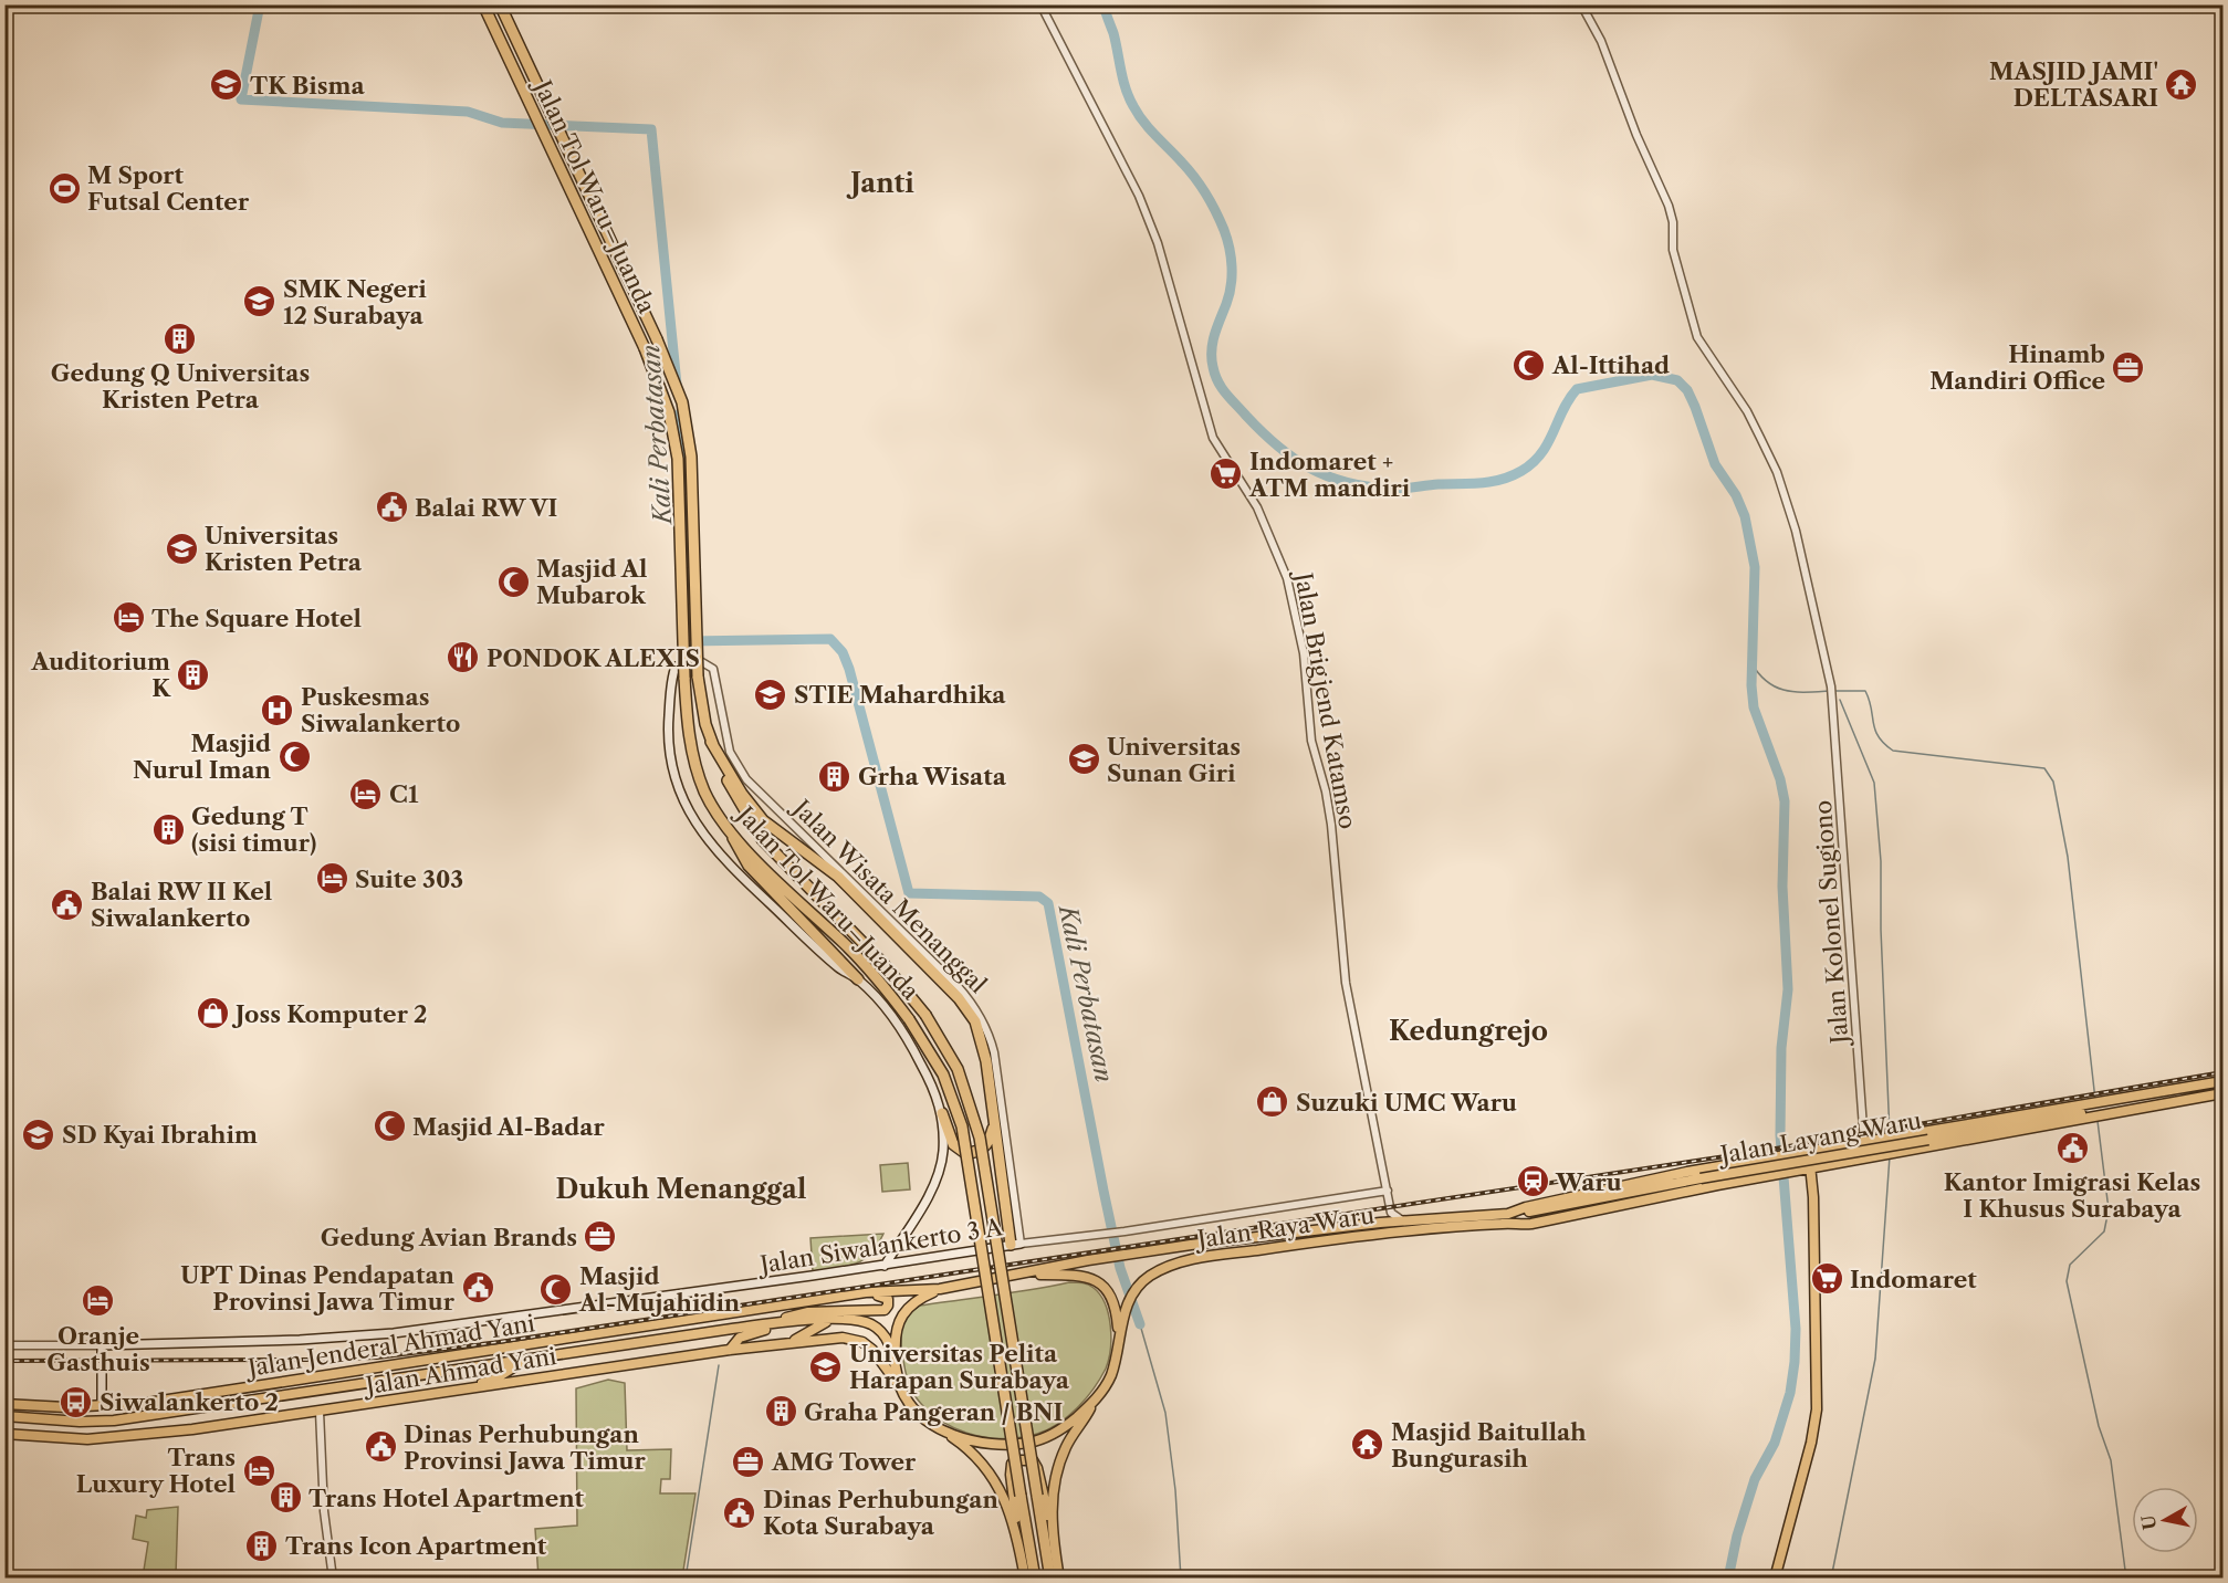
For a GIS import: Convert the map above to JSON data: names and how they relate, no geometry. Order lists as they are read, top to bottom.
{
  "streets": {
    "highway": [
      "Jalan Tol Waru–Juanda",
      "Jalan Layang Waru",
      "Jalan Raya Waru",
      "Jalan Jenderal Ahmad Yani",
      "Jalan Ahmad Yani"
    ],
    "main road": ["Jalan Siwalankerto 3 A"],
    "street": ["Jalan Brigjend Katamso", "Jalan Wisata Menanggal", "Jalan Kolonel Sugiono"]
  },
  "crossings": [
    ["Jalan Brigjend Katamso", "Jalan Siwalankerto 3 A"],
    ["Jalan Wisata Menanggal", "Jalan Siwalankerto 3 A"],
    ["Jalan Kolonel Sugiono", "Jalan Raya Waru"],
    ["Jalan Layang Waru", "Jalan Raya Waru"],
    ["Jalan Raya Waru", "Jalan Jenderal Ahmad Yani"],
    ["Jalan Raya Waru", "Jalan Ahmad Yani"],
    ["Jalan Jenderal Ahmad Yani", "Jalan Ahmad Yani"]
  ],
  "districts": ["Janti", "Kedungrejo", "Dukuh Menanggal"],
  "water": ["Kali Perbatasan"],
  "places": {
    "temple": ["MASJID JAMI' DELTASARI", "Masjid Baitullah Bungurasih"],
    "school or university": [
      "TK Bisma",
      "SMK Negeri 12 Surabaya",
      "Universitas Kristen Petra",
      "STIE Mahardhika",
      "Universitas Sunan Giri",
      "SD Kyai Ibrahim",
      "Universitas Pelita Harapan Surabaya"
    ],
    "sports": ["M Sport Futsal Center"],
    "building": [
      "Gedung Q Universitas Kristen Petra",
      "Auditorium K",
      "Grha Wisata",
      "Gedung T (sisi timur)",
      "Graha Pangeran / BNI",
      "Trans Hotel Apartment",
      "Trans Icon Apartment"
    ],
    "mosque": [
      "Al-Ittihad",
      "Masjid Al Mubarok",
      "Masjid Nurul Iman",
      "Masjid Al-Badar",
      "Masjid Al-Mujahidin"
    ],
    "office": ["Hinamb Mandiri Office", "Gedung Avian Brands", "AMG Tower"],
    "supermarket": ["Indomaret + ATM mandiri", "Indomaret"],
    "public building": [
      "Balai RW VI",
      "Balai RW II Kel Siwalankerto",
      "Kantor Imigrasi Kelas I Khusus Surabaya",
      "UPT Dinas Pendapatan Provinsi Jawa Timur",
      "Dinas Perhubungan Provinsi Jawa Timur",
      "Dinas Perhubungan Kota Surabaya"
    ],
    "hotel": [
      "The Square Hotel",
      "C1",
      "Suite 303",
      "Oranje Gasthuis",
      "Trans Luxury Hotel"
    ],
    "restaurant": ["PONDOK ALEXIS"],
    "hospital": ["Puskesmas Siwalankerto"],
    "shop": ["Joss Komputer 2", "Suzuki UMC Waru"],
    "station": ["Waru"],
    "bus stop": ["Siwalankerto 2"]
  },
  "north": "left"
}
